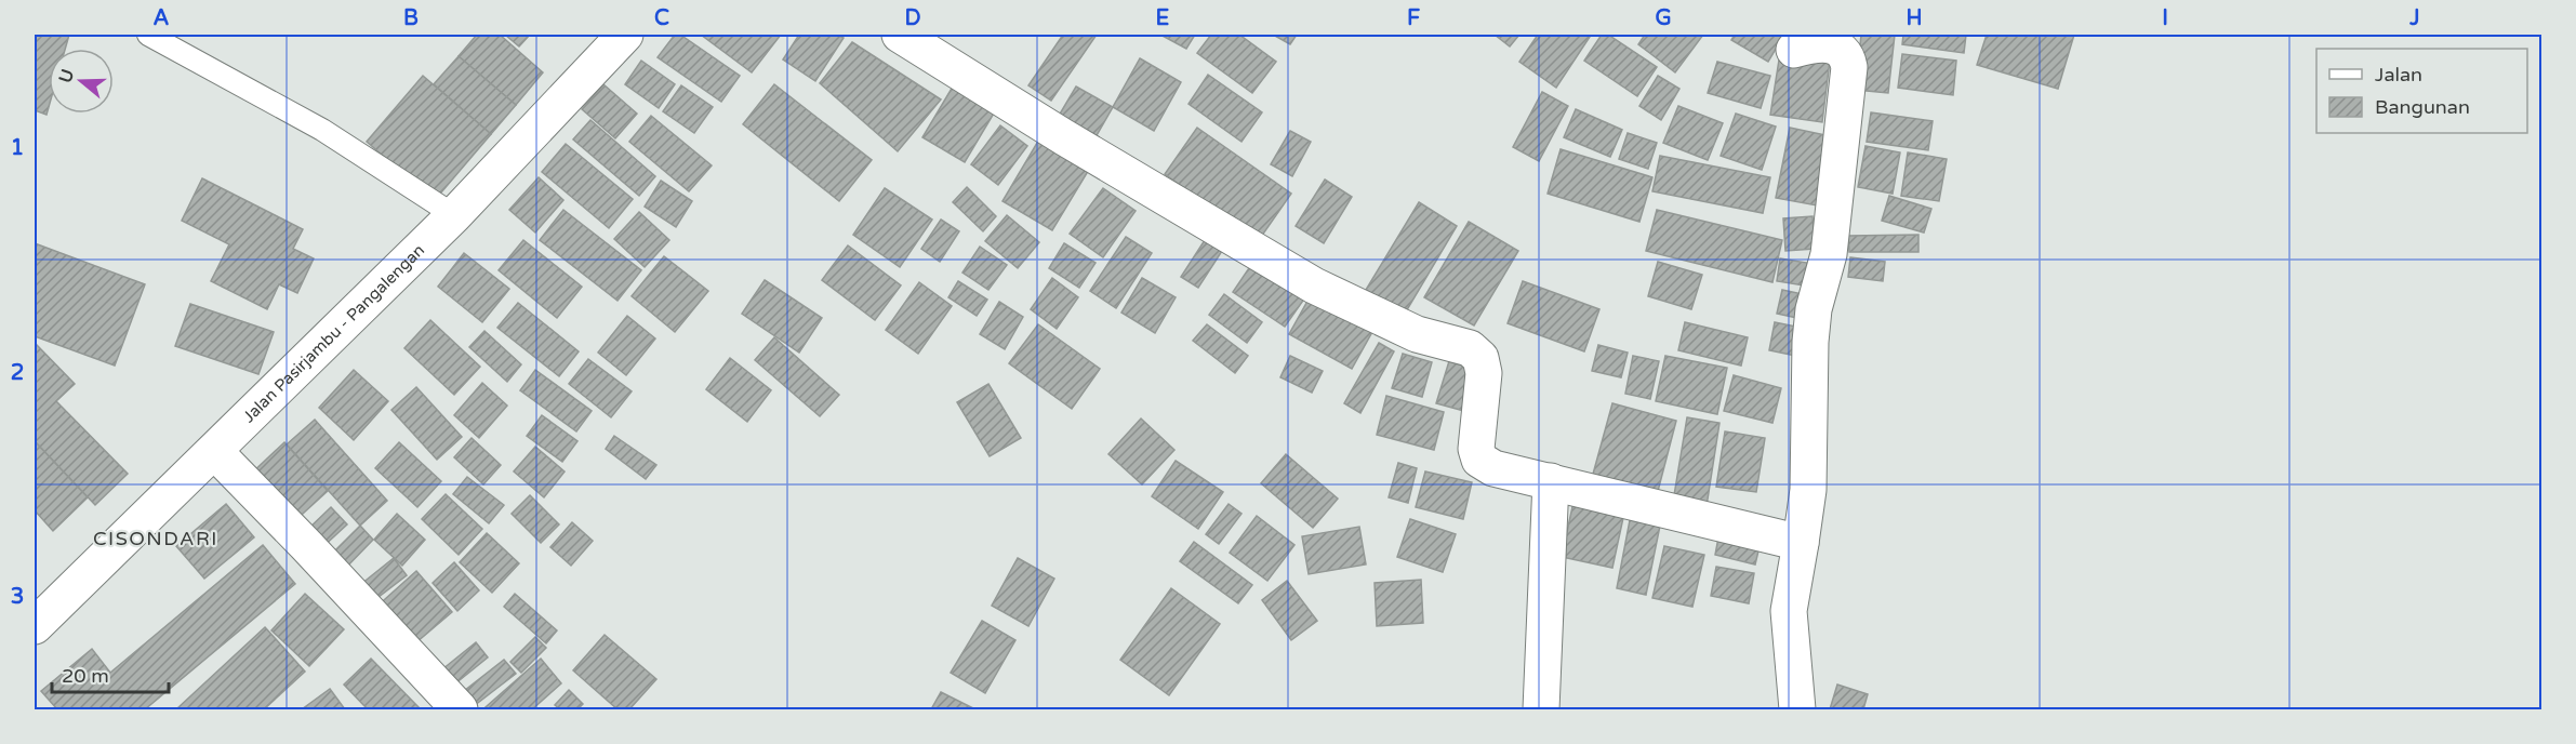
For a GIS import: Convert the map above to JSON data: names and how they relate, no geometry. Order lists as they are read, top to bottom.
{
  "streets": {
    "street": ["Jalan Pasirjambu - Pangalengan"]
  },
  "districts": ["CISONDARI"],
  "legend": ["Jalan", "Bangunan"],
  "scale_bar": "20 m",
  "north": "left",
  "grid": {
    "columns": [
      "A",
      "B",
      "C",
      "D",
      "E",
      "F",
      "G",
      "H",
      "I",
      "J"
    ],
    "rows": ["1", "2", "3"]
  }
}
